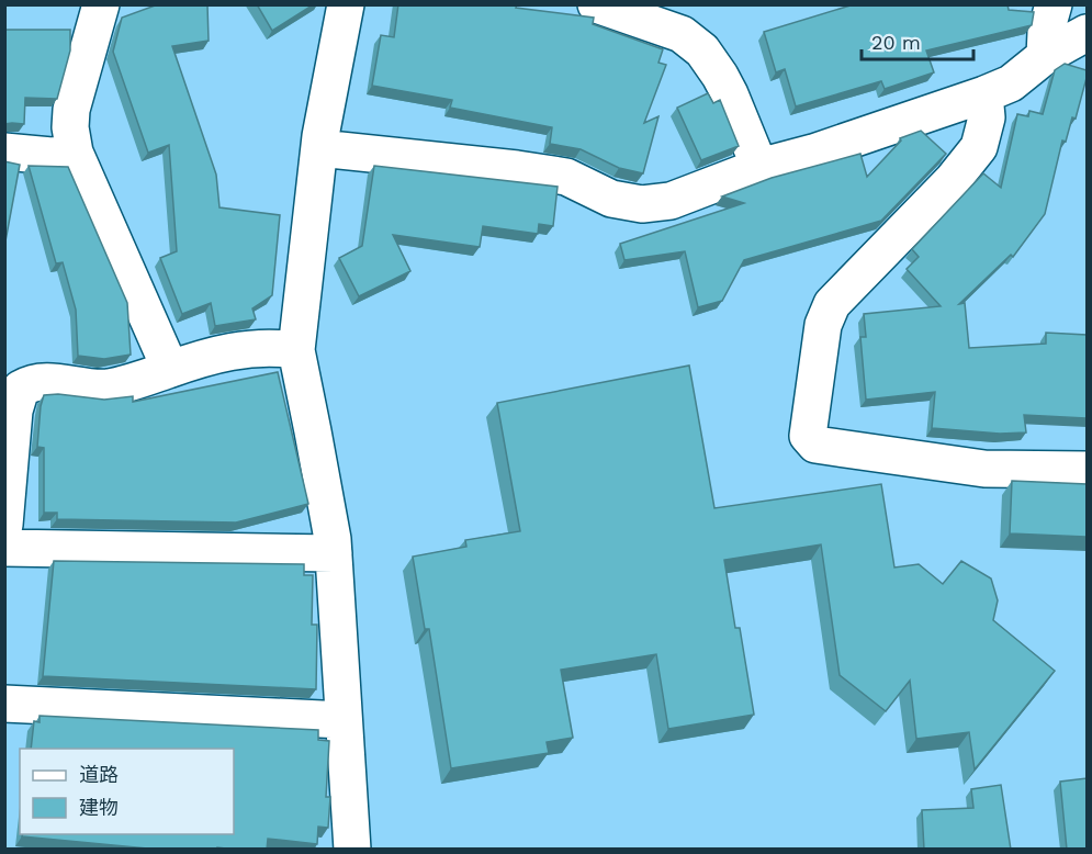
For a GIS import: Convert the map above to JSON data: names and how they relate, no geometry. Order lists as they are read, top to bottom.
{
  "legend": ["道路", "建物"],
  "scale_bar": "20 m"
}
